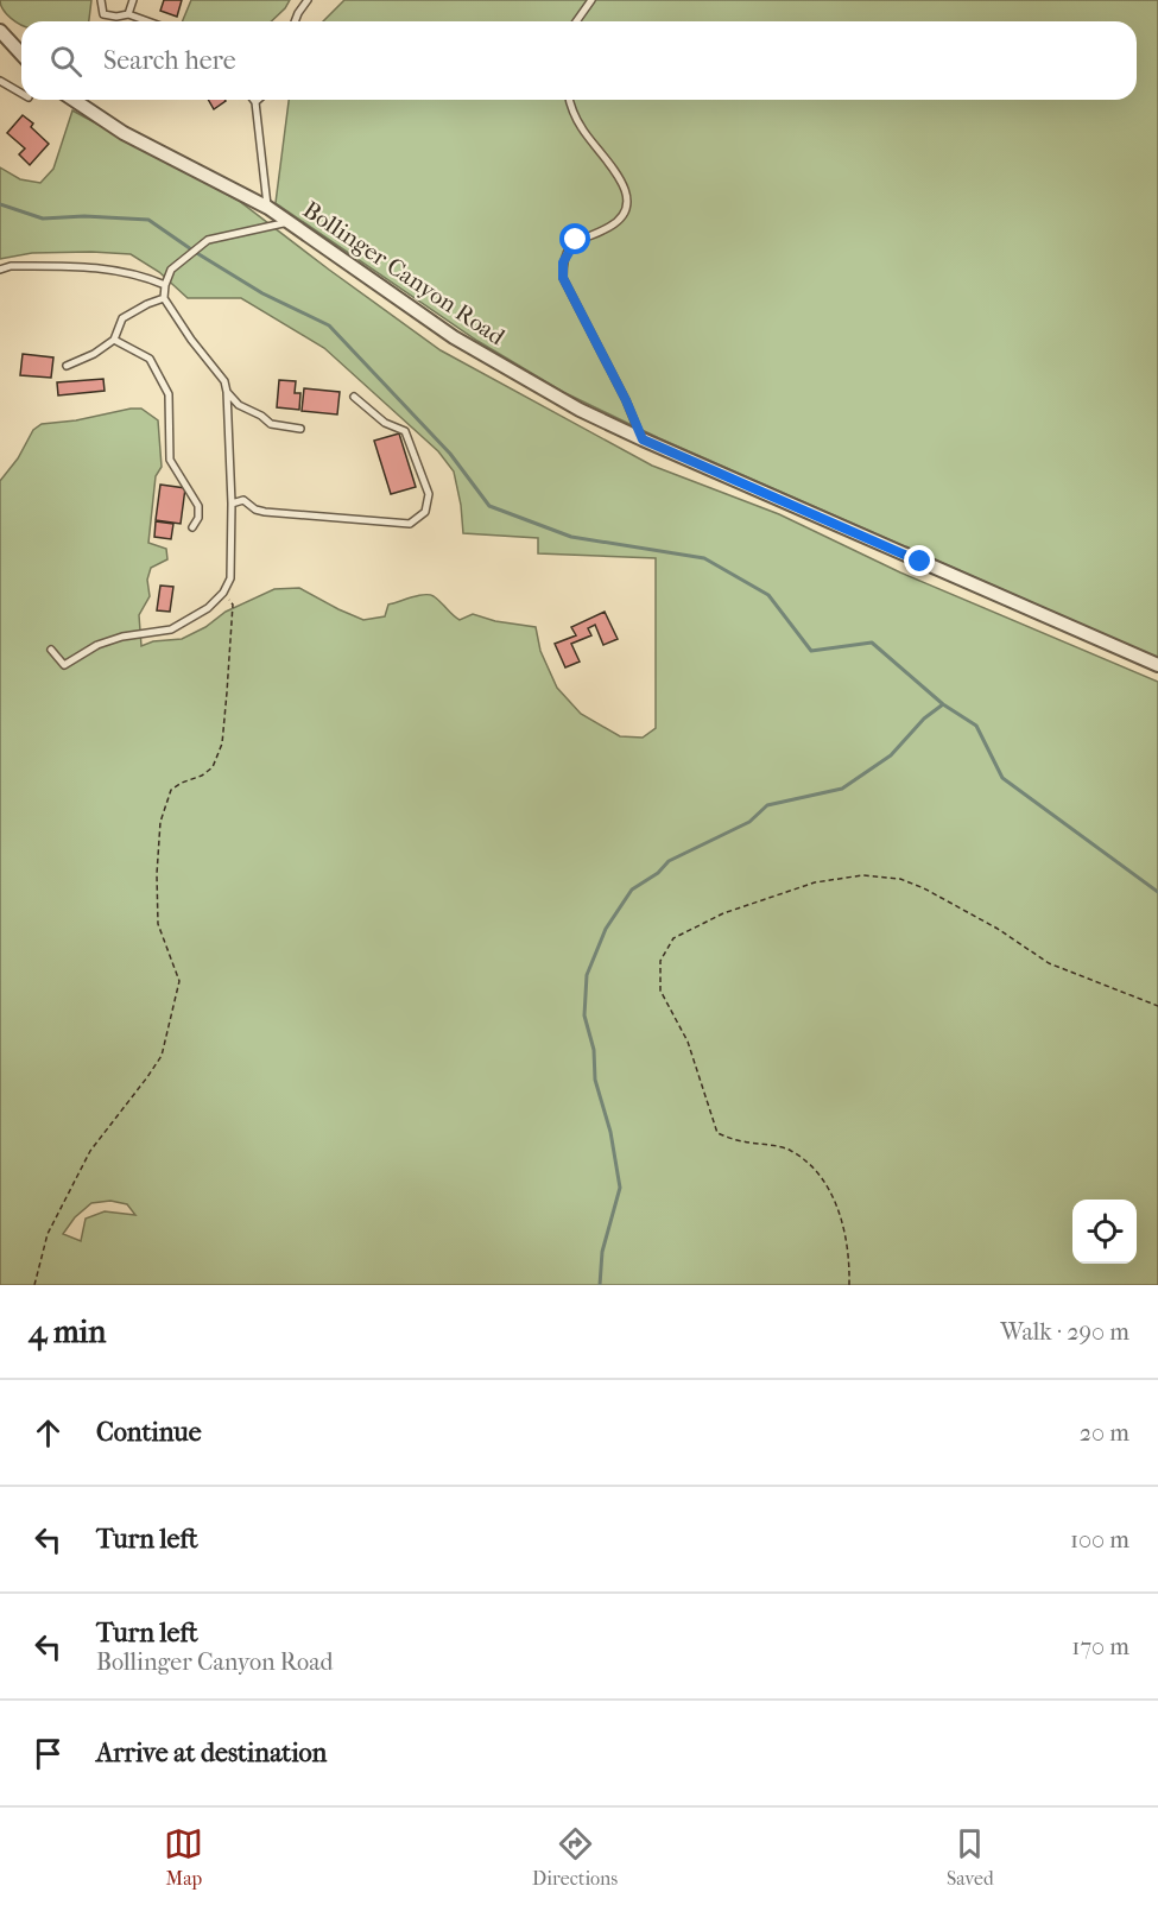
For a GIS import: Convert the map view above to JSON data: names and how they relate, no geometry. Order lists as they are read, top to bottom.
{
  "streets": {
    "street": ["Bollinger Canyon Road"]
  },
  "page": {
    "search": "Search here",
    "heading": ["4 min", "Walk · 290 m"],
    "list": [
      ["Continue", "20 m"],
      ["Turn left", "100 m"],
      ["Turn left", "Bollinger Canyon Road", "170 m"],
      "Arrive at destination"
    ],
    "nav": ["Map", "Directions", "Saved"]
  }
}
